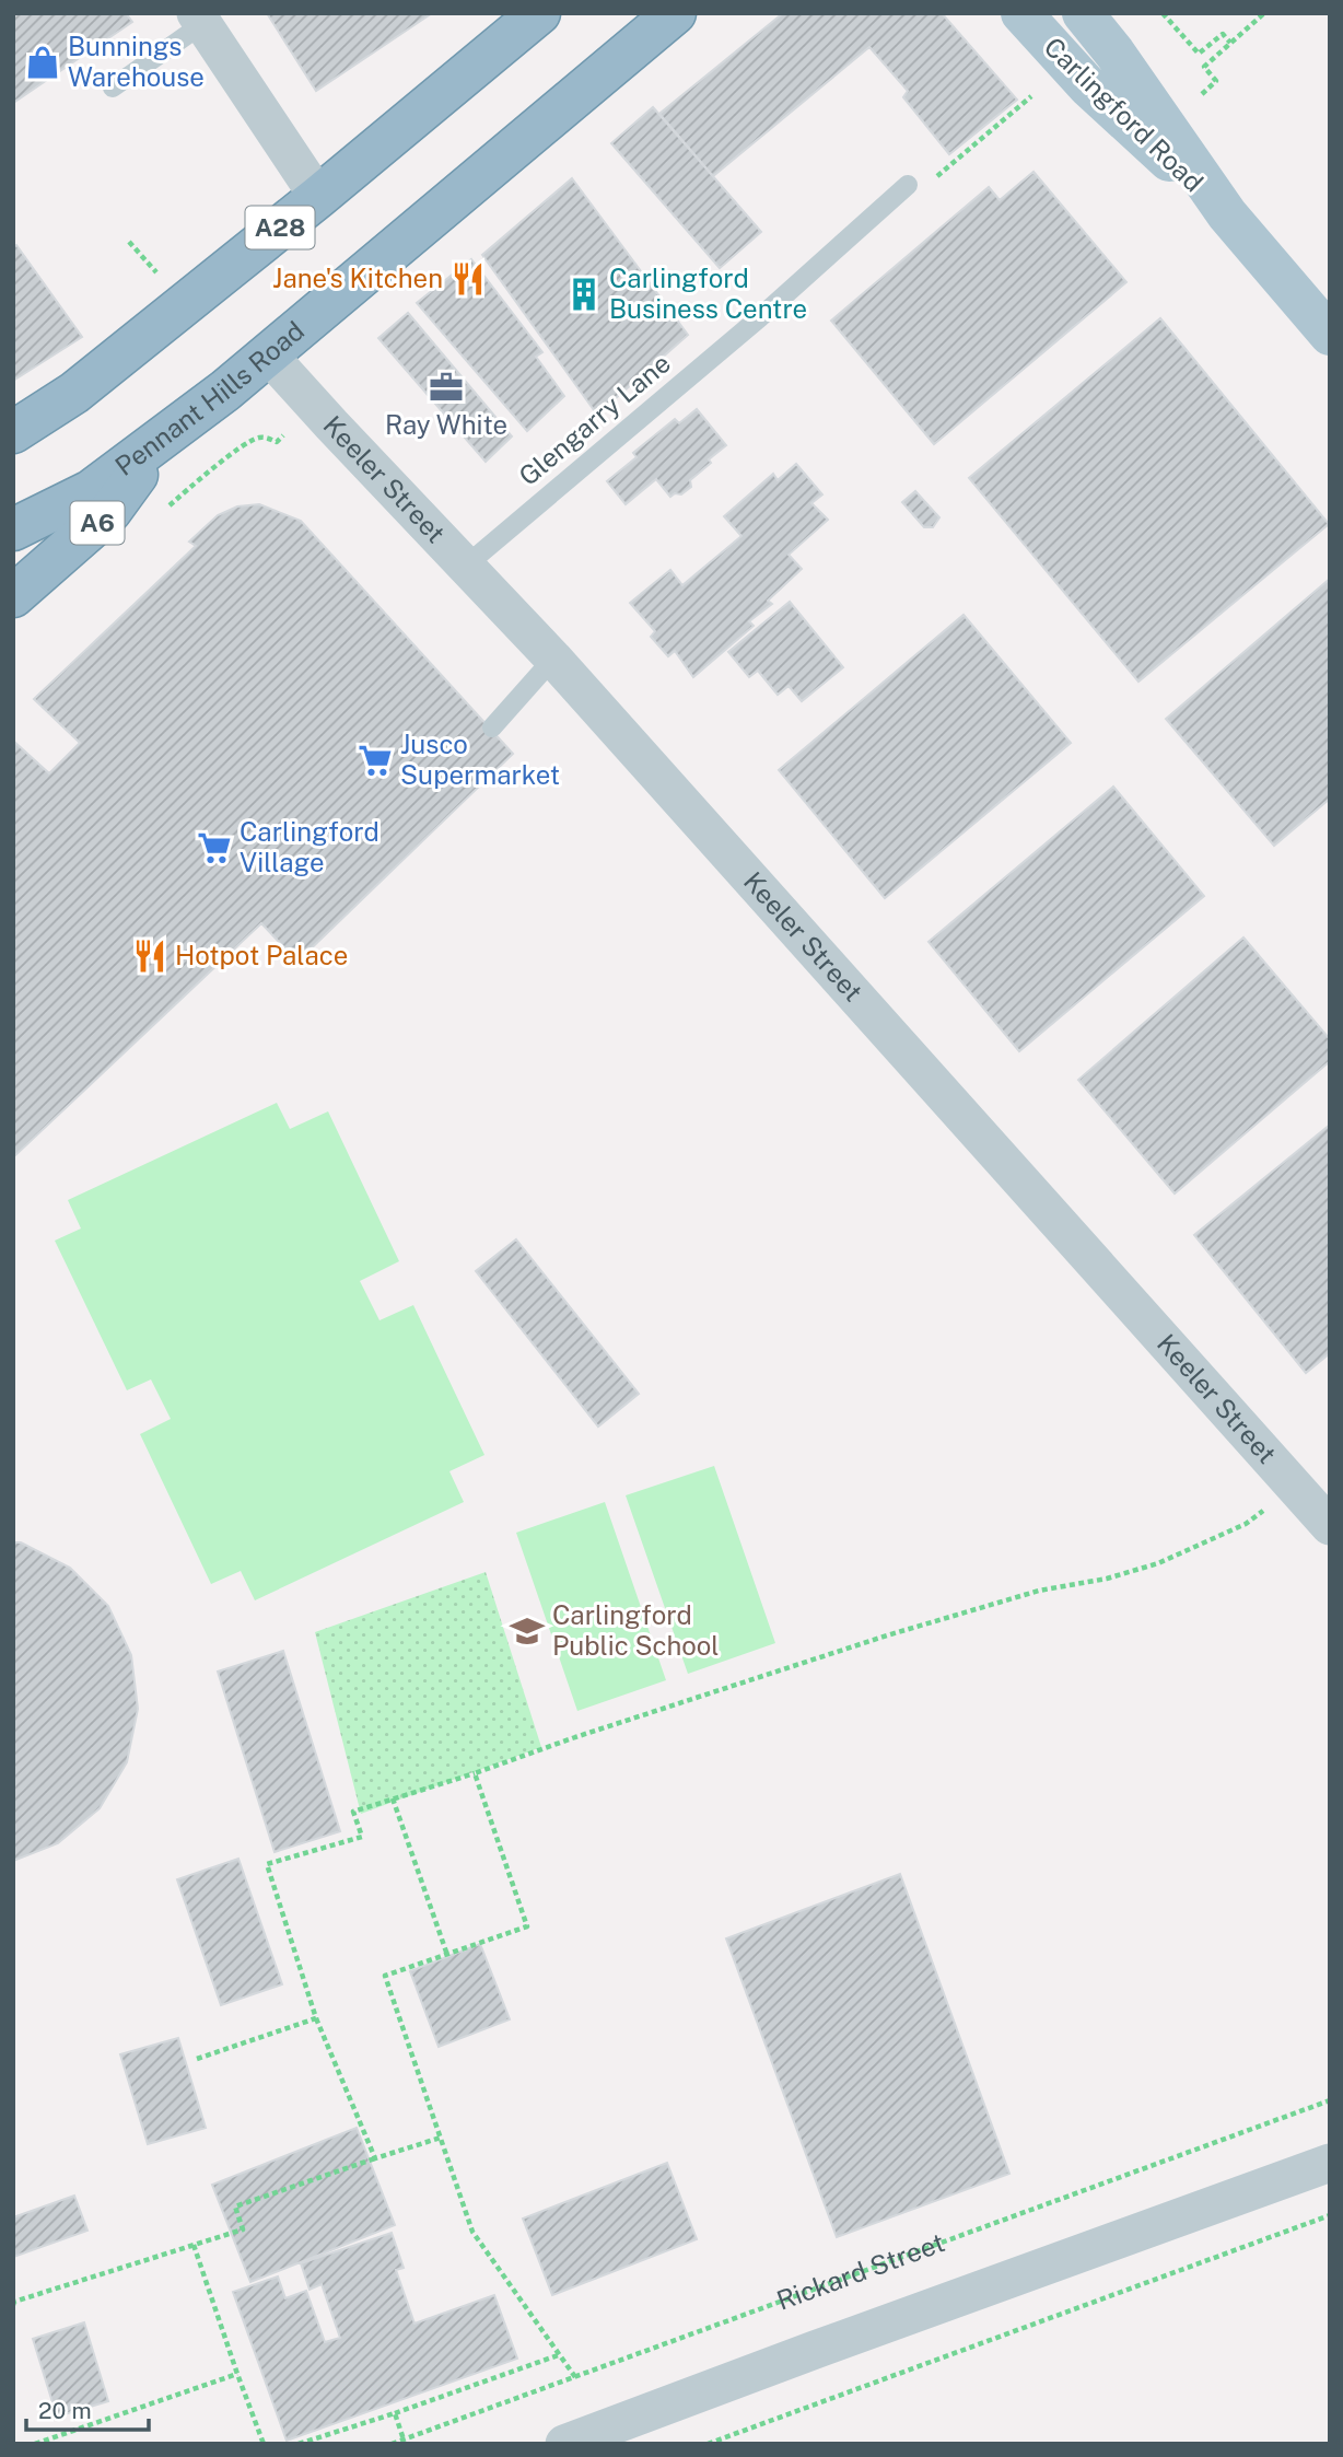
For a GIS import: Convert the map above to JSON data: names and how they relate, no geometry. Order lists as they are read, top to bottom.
{
  "streets": {
    "highway": ["A28", "Pennant Hills Road", "A6"],
    "main road": ["Carlingford Road"],
    "street": ["Keeler Street"],
    "lane": ["Glengarry Lane"],
    "path": ["Rickard Street"]
  },
  "crossings": [
    ["Pennant Hills Road", "Keeler Street"],
    ["Pennant Hills Road", "A6"],
    ["Glengarry Lane", "Keeler Street"]
  ],
  "places": {
    "shop": ["Bunnings Warehouse"],
    "restaurant": ["Jane's Kitchen", "Hotpot Palace"],
    "building": ["Carlingford Business Centre"],
    "office": ["Ray White"],
    "supermarket": ["Jusco Supermarket", "Carlingford Village"],
    "school or university": ["Carlingford Public School"]
  },
  "scale_bar": "20 m"
}
